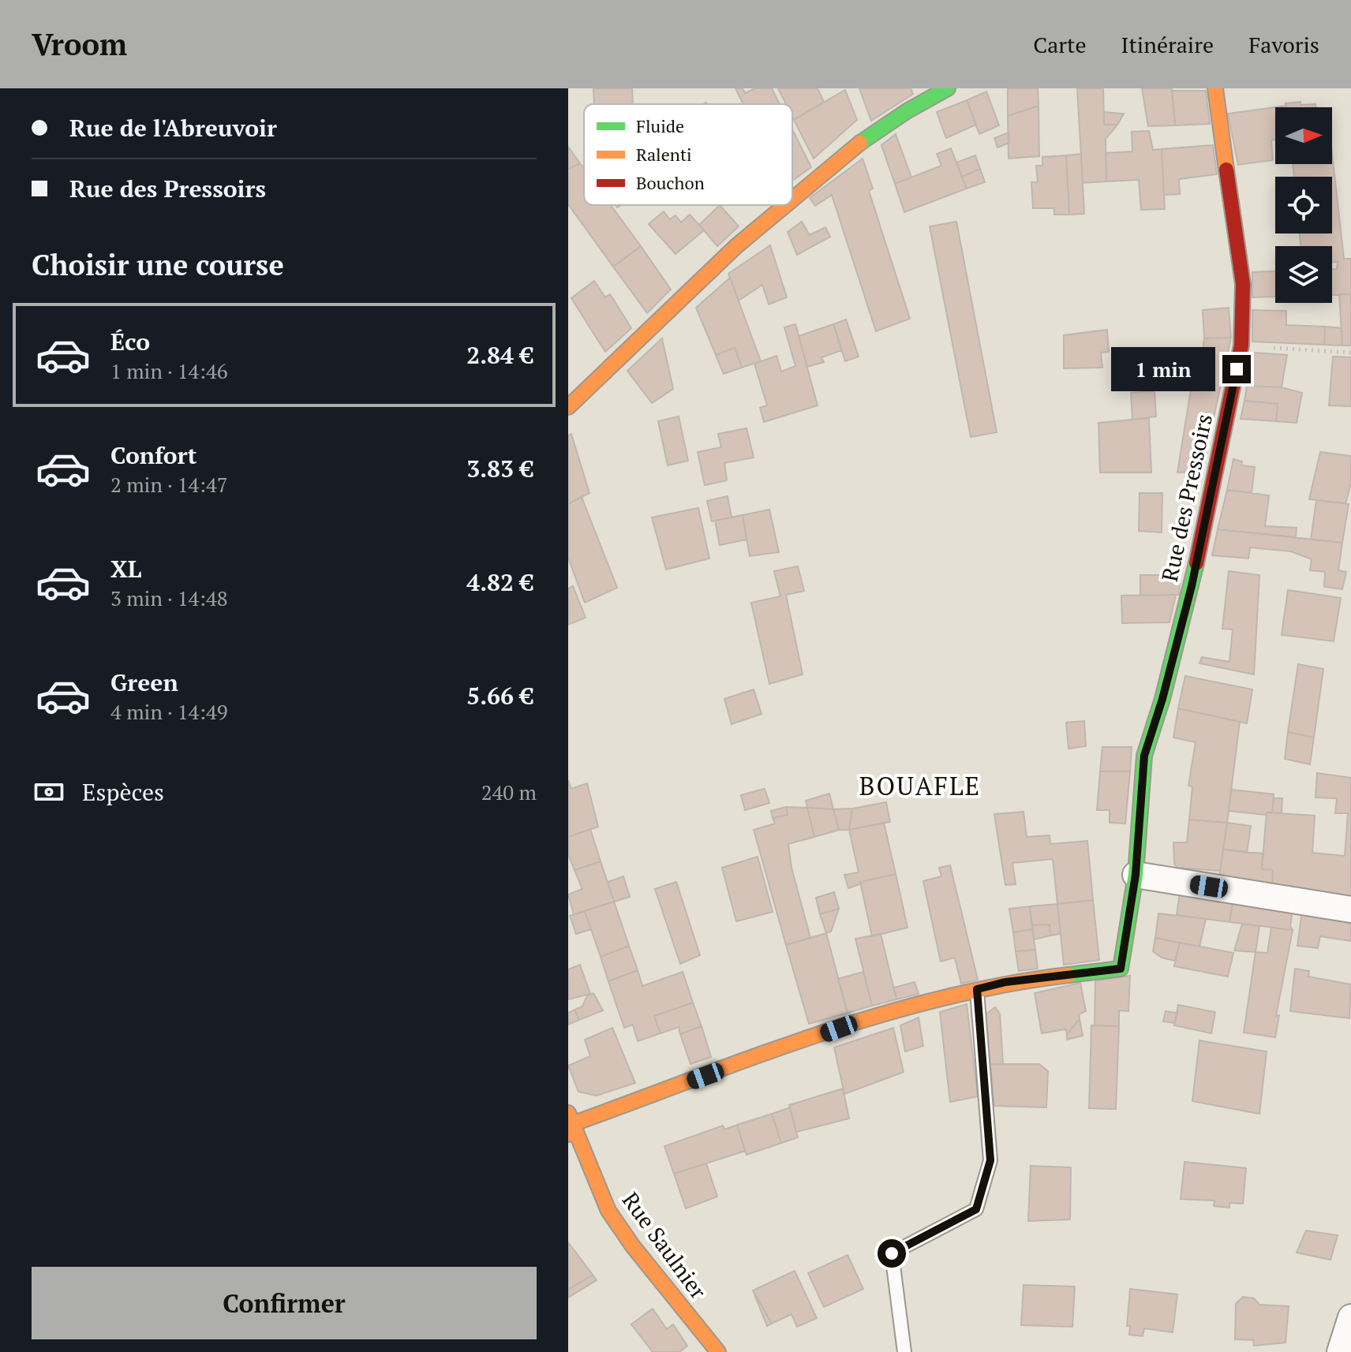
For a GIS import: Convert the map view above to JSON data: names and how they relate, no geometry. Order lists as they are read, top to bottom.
{
  "streets": {
    "street": ["Rue des Pressoirs", "Rue Saulnier"]
  },
  "districts": ["BOUAFLE"],
  "legend": ["Fluide", "Ralenti", "Bouchon"],
  "north": "right",
  "page": {
    "header": "Vroom",
    "nav": ["Carte", "Itinéraire", "Favoris"],
    "banner": ["Rue de l'Abreuvoir", "Rue des Pressoirs"],
    "heading": "Choisir une course",
    "list": [
      {
        "name": "Éco",
        "note": "1 min · 14:46",
        "value": "2.84 €"
      },
      {
        "name": "Confort",
        "note": "2 min · 14:47",
        "value": "3.83 €"
      },
      {
        "name": "XL",
        "note": "3 min · 14:48",
        "value": "4.82 €"
      },
      {
        "name": "Green",
        "note": "4 min · 14:49",
        "value": "5.66 €"
      }
    ],
    "bubble": "1 min",
    "pay": ["Espèces", "240 m"],
    "buttons": "Confirmer"
  }
}
